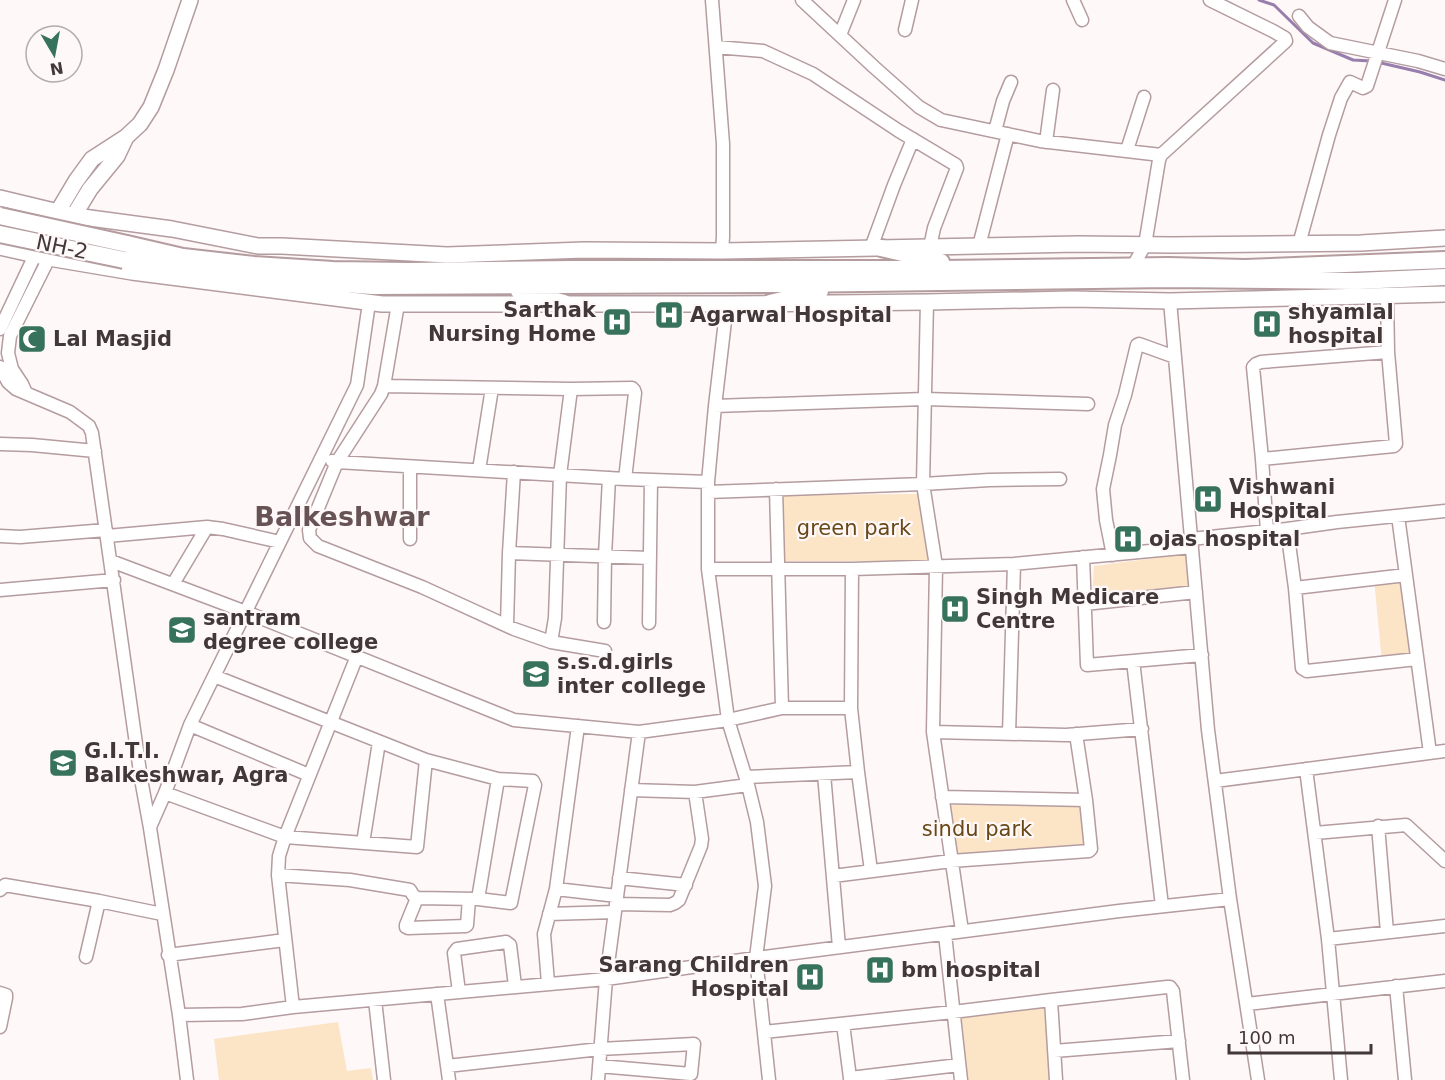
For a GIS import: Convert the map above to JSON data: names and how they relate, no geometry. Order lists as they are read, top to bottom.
{
  "streets": {
    "highway": ["NH-2"]
  },
  "districts": ["Balkeshwar"],
  "parks": ["green park", "sindu park"],
  "places": {
    "hospital": [
      "Agarwal Hospital",
      "Sarthak Nursing Home",
      "shyamlal hospital",
      "Vishwani Hospital",
      "ojas hospital",
      "Singh Medicare Centre",
      "bm hospital",
      "Sarang Children Hospital"
    ],
    "mosque": ["Lal Masjid"],
    "school or university": ["santram degree college", "s.s.d.girls inter college", "G.I.T.I. Balkeshwar, Agra"]
  },
  "scale_bar": "100 m",
  "north": "bottom"
}
